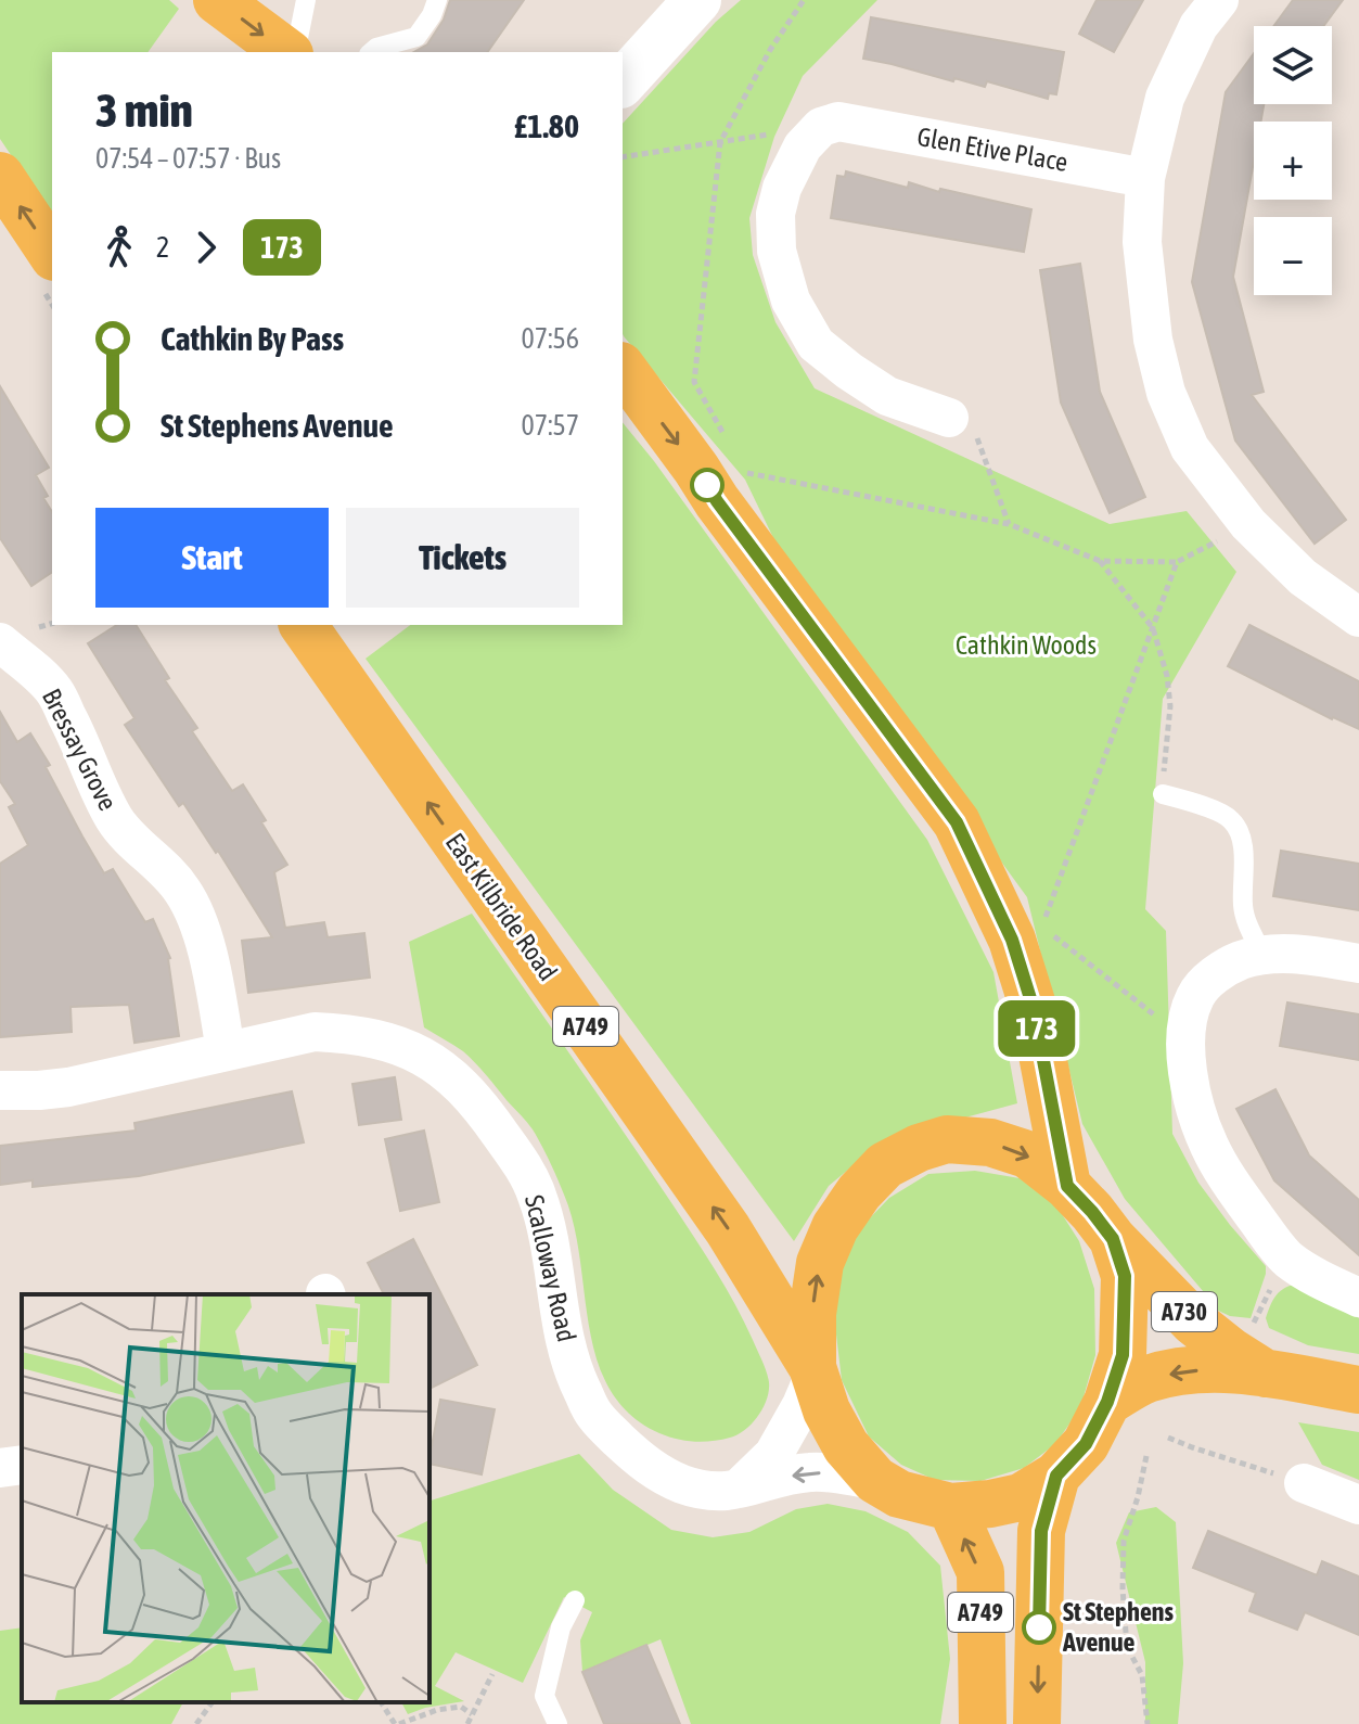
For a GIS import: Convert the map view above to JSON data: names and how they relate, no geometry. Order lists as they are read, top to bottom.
{
  "streets": {
    "main road": ["East Kilbride Road", "A749", "A730"],
    "street": ["Glen Etive Place", "Bressay Grove", "Scalloway Road"]
  },
  "crossings": [
    ["Bressay Grove", "Scalloway Road"]
  ],
  "parks": ["Cathkin Woods"],
  "places": ["St Stephens Avenue"],
  "lines": ["bus line 173"],
  "page": {
    "on_map": "173",
    "map_buttons": ["+", "−"],
    "heading": ["3 min", "07:54 – 07:57 · Bus", "£1.80"],
    "legs": ["2", "173"],
    "list": [
      {
        "name": "Cathkin By Pass",
        "value": "07:56"
      },
      {
        "name": "St Stephens Avenue",
        "value": "07:57"
      }
    ],
    "buttons": ["Start", "Tickets"]
  }
}
